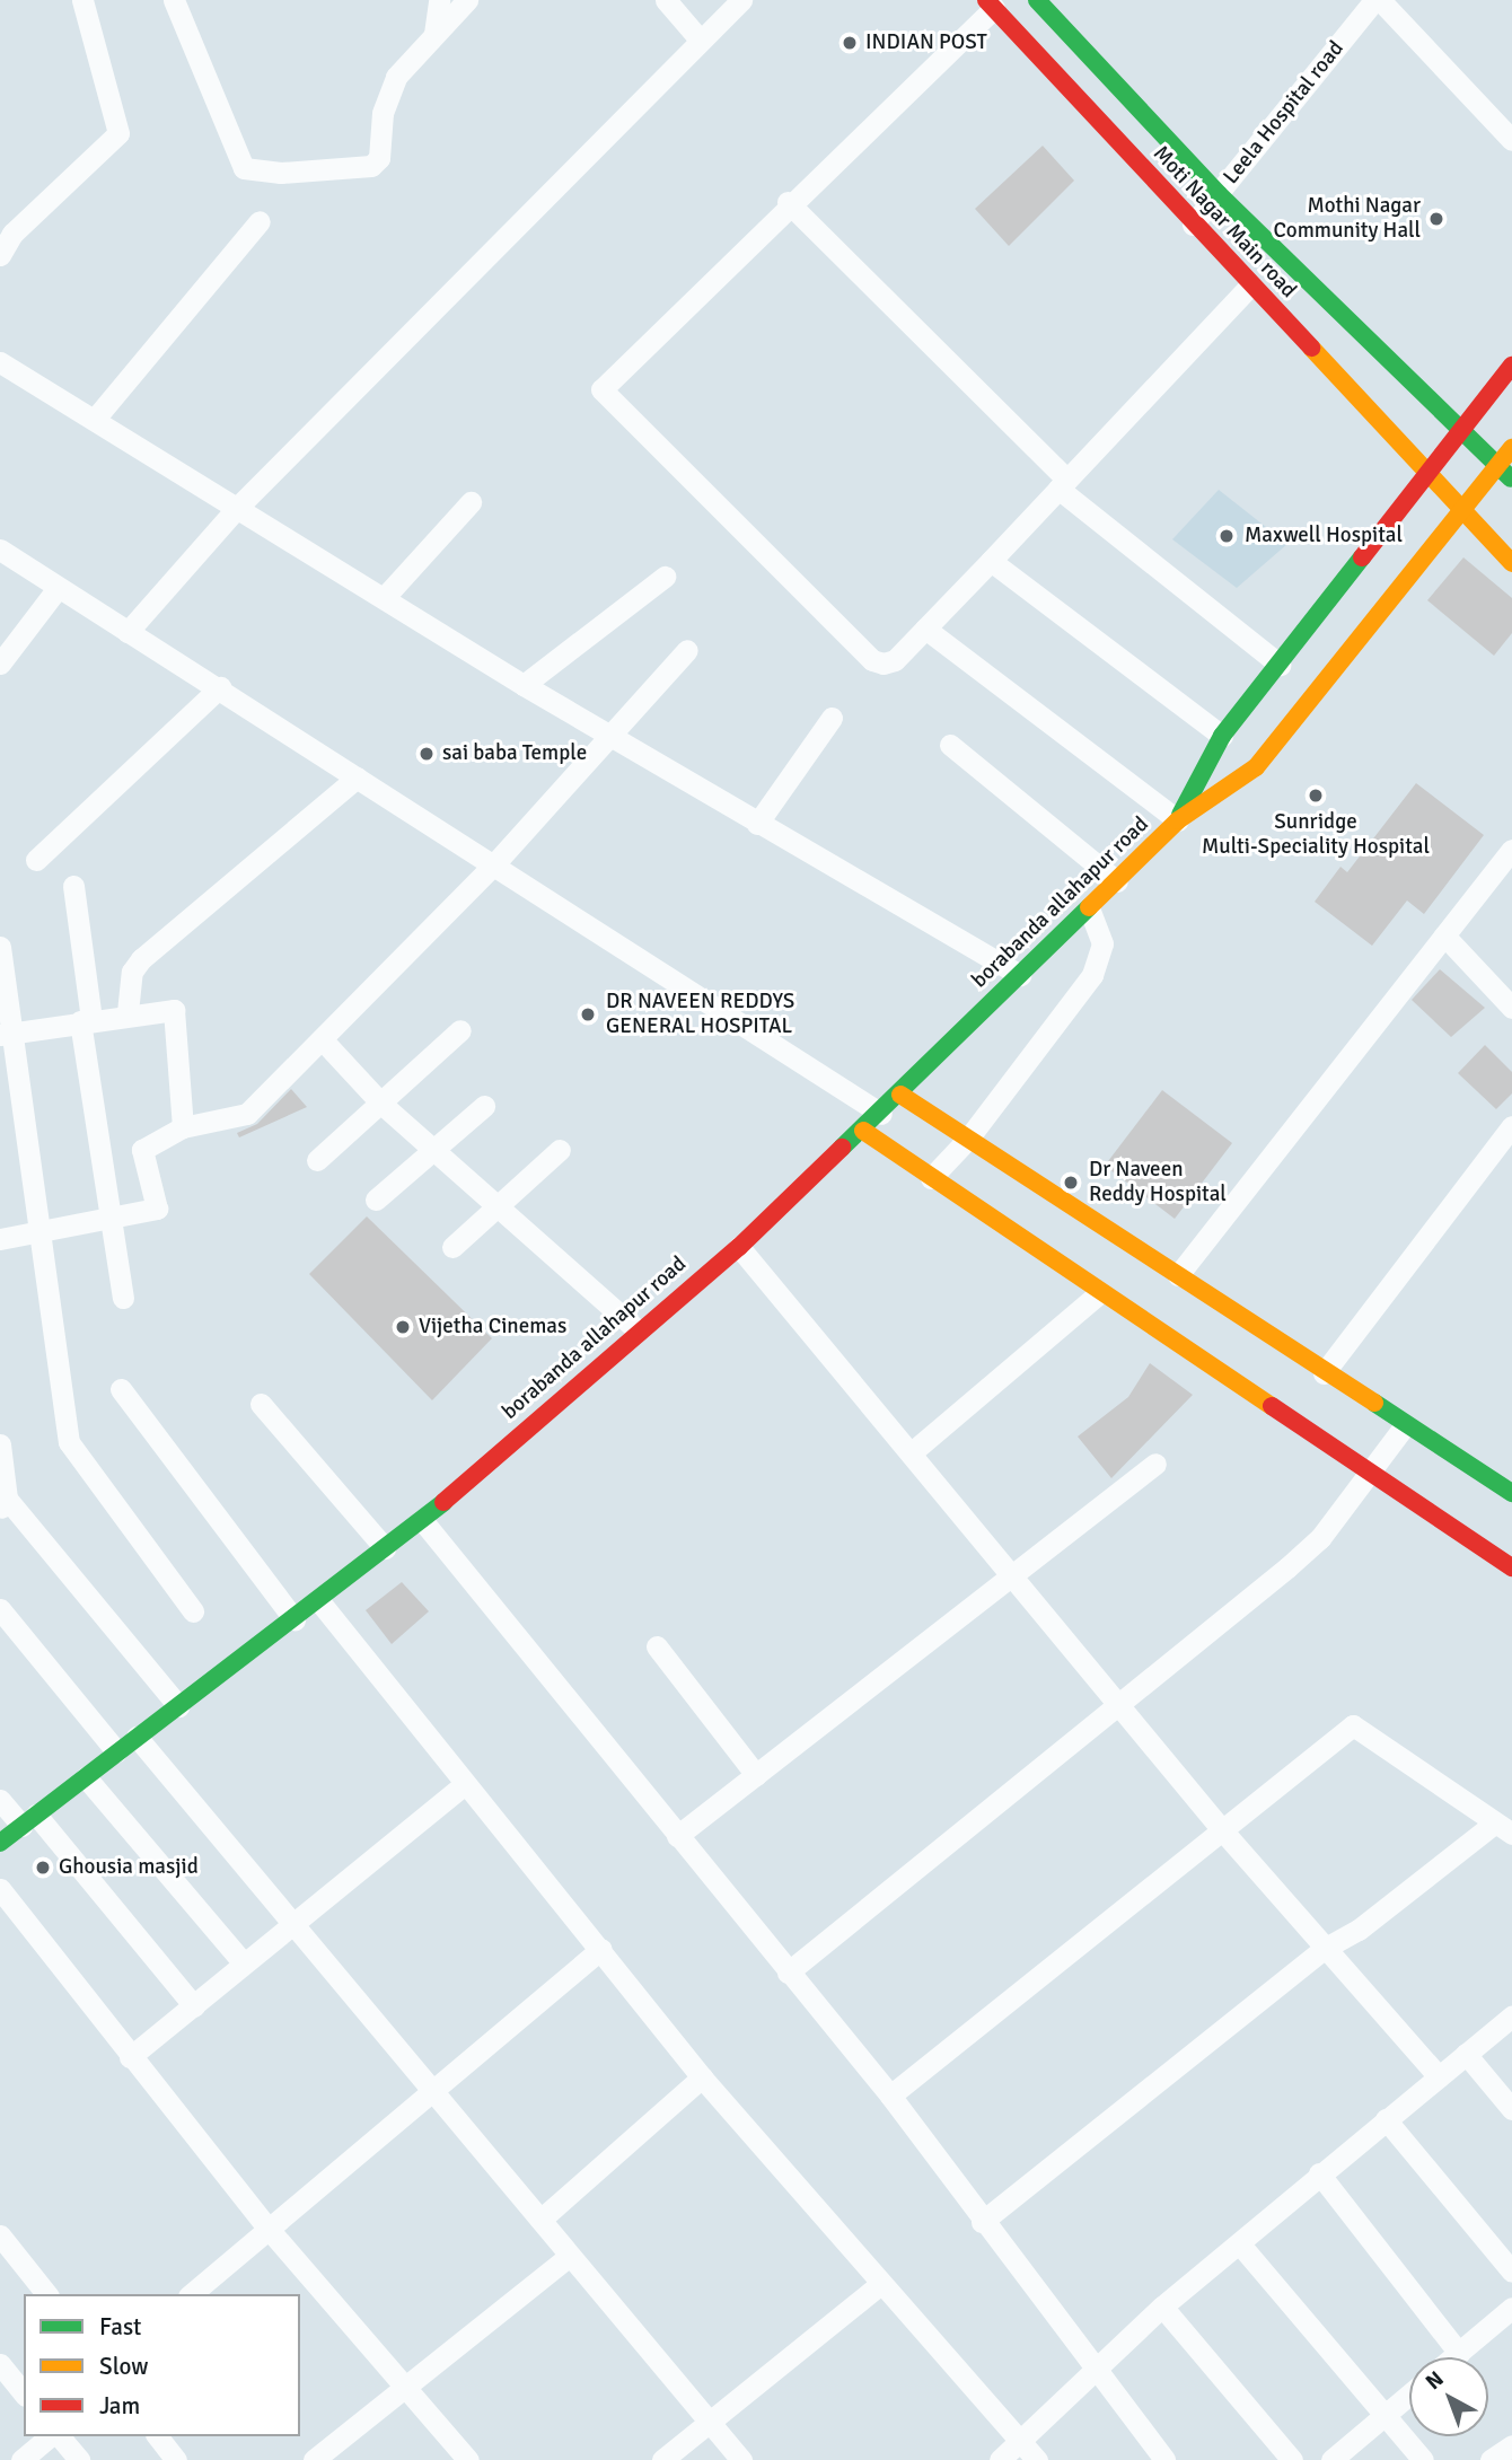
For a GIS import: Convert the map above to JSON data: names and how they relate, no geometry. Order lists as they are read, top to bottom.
{
  "streets": {
    "main road": ["Moti Nagar Main road", "borabanda allahapur road"],
    "street": ["Leela Hospital road"]
  },
  "crossings": [
    ["Leela Hospital road", "Moti Nagar Main road"],
    ["Moti Nagar Main road", "borabanda allahapur road"]
  ],
  "places": [
    "INDIAN POST",
    "Mothi Nagar Community Hall",
    "Maxwell Hospital",
    "sai baba Temple",
    "Sunridge Multi-Speciality Hospital",
    "DR NAVEEN REDDYS GENERAL HOSPITAL",
    "Dr Naveen Reddy Hospital",
    "Vijetha Cinemas",
    "Ghousia masjid"
  ],
  "legend": ["Fast", "Slow", "Jam"],
  "north": "top left"
}
